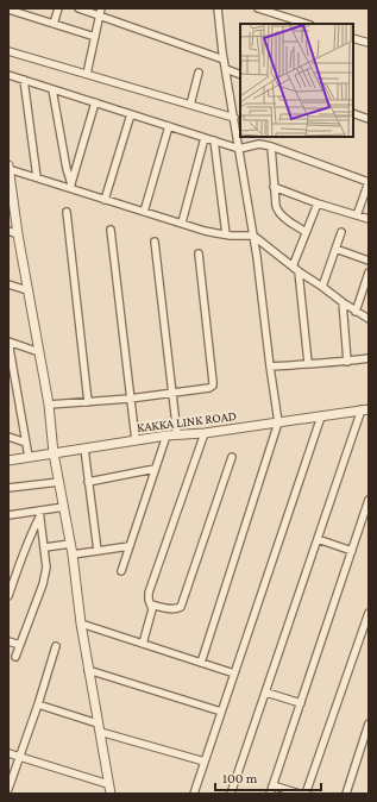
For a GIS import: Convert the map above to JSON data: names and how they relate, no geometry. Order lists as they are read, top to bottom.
{
  "streets": {
    "street": ["KAKKA LINK ROAD"]
  },
  "scale_bar": "100 m"
}
